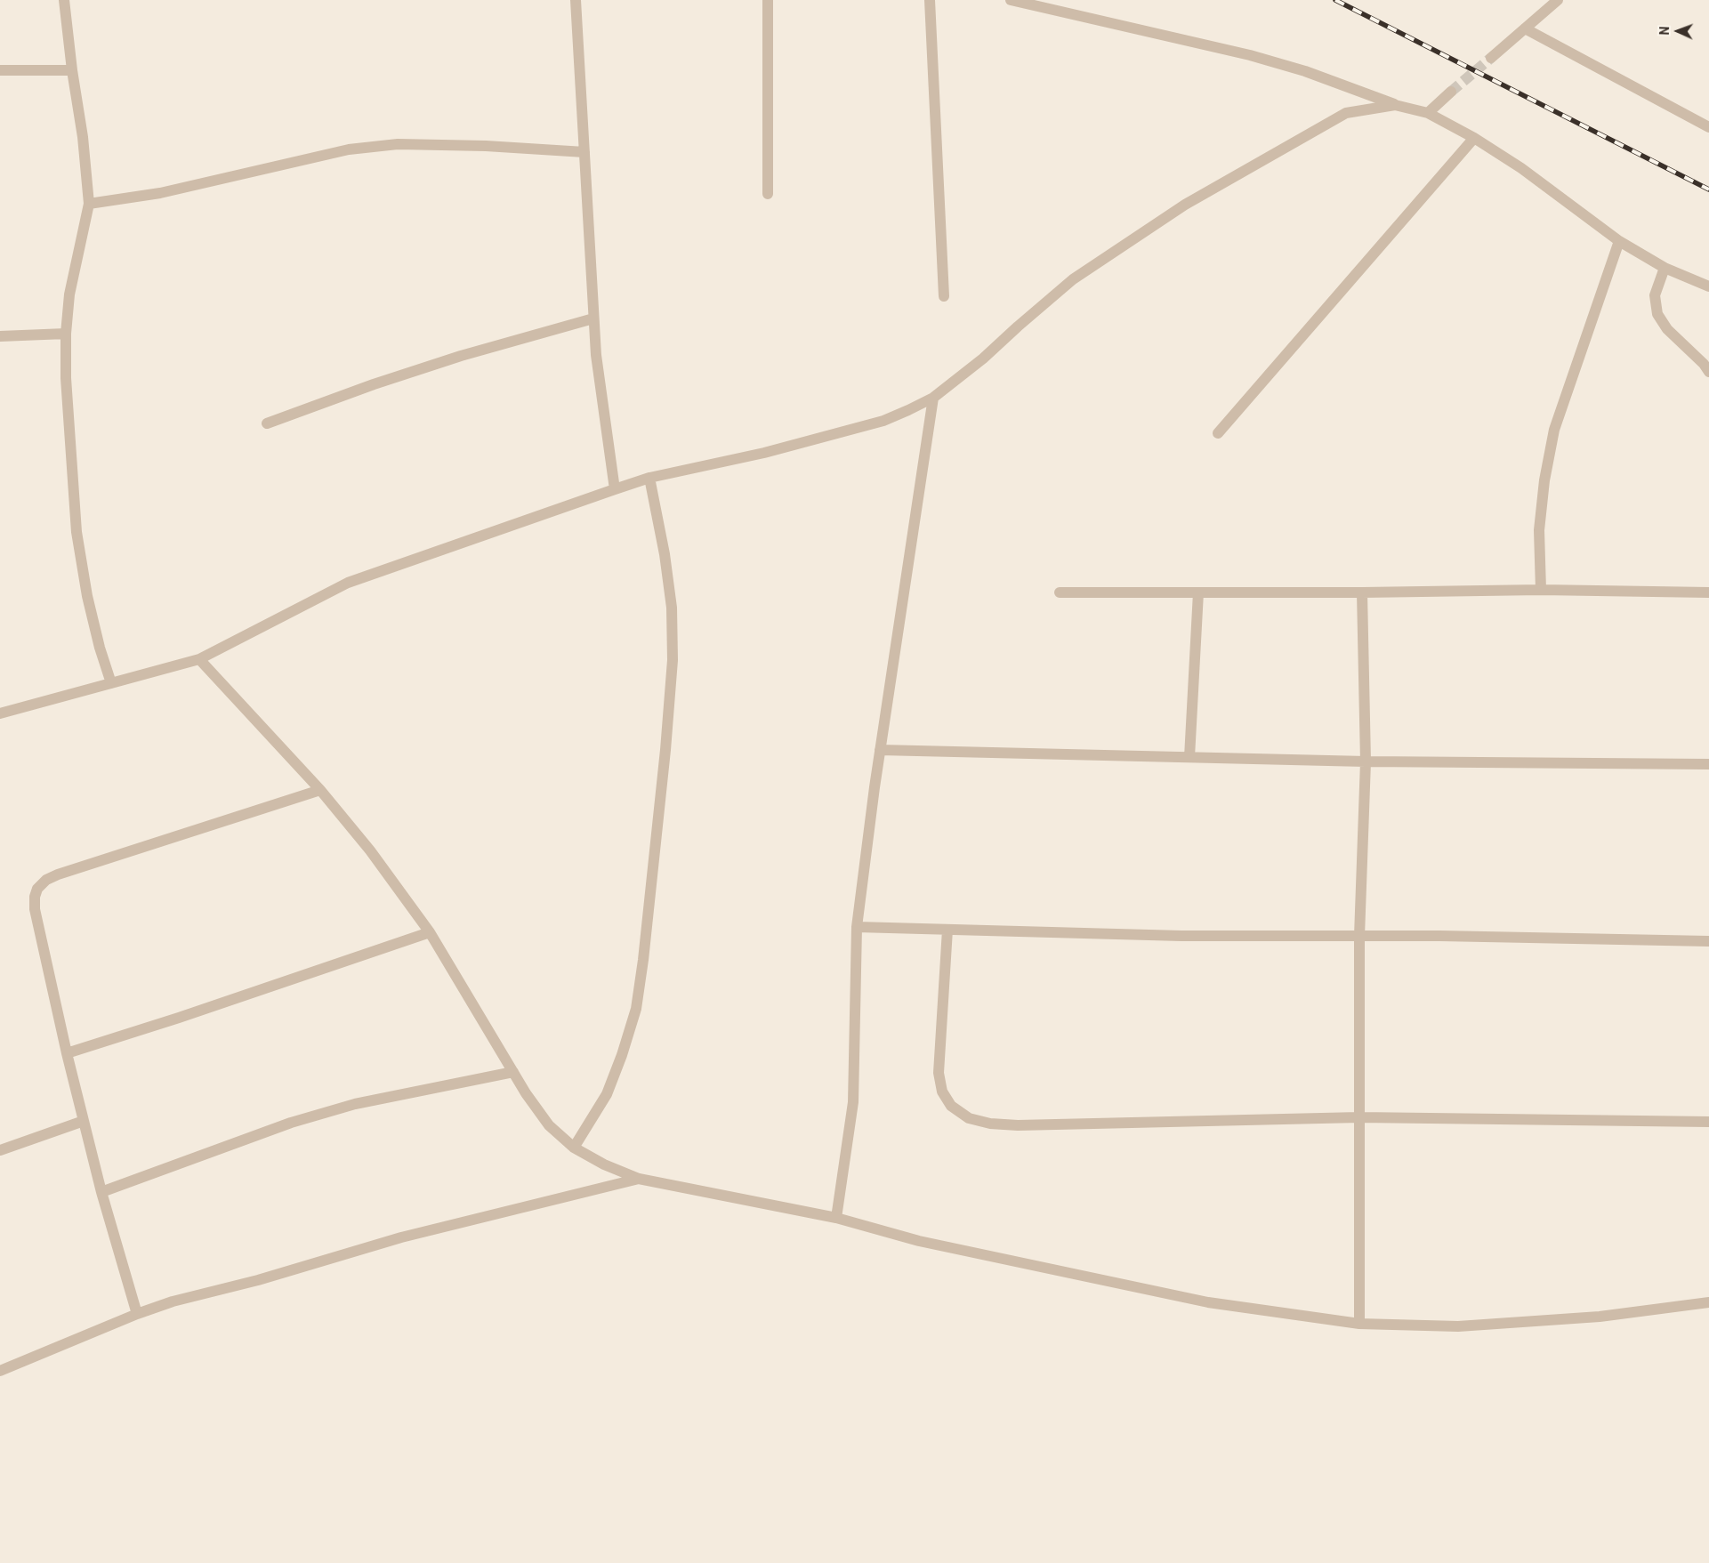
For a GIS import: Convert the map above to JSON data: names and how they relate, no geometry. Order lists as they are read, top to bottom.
{
  "north": "left"
}
